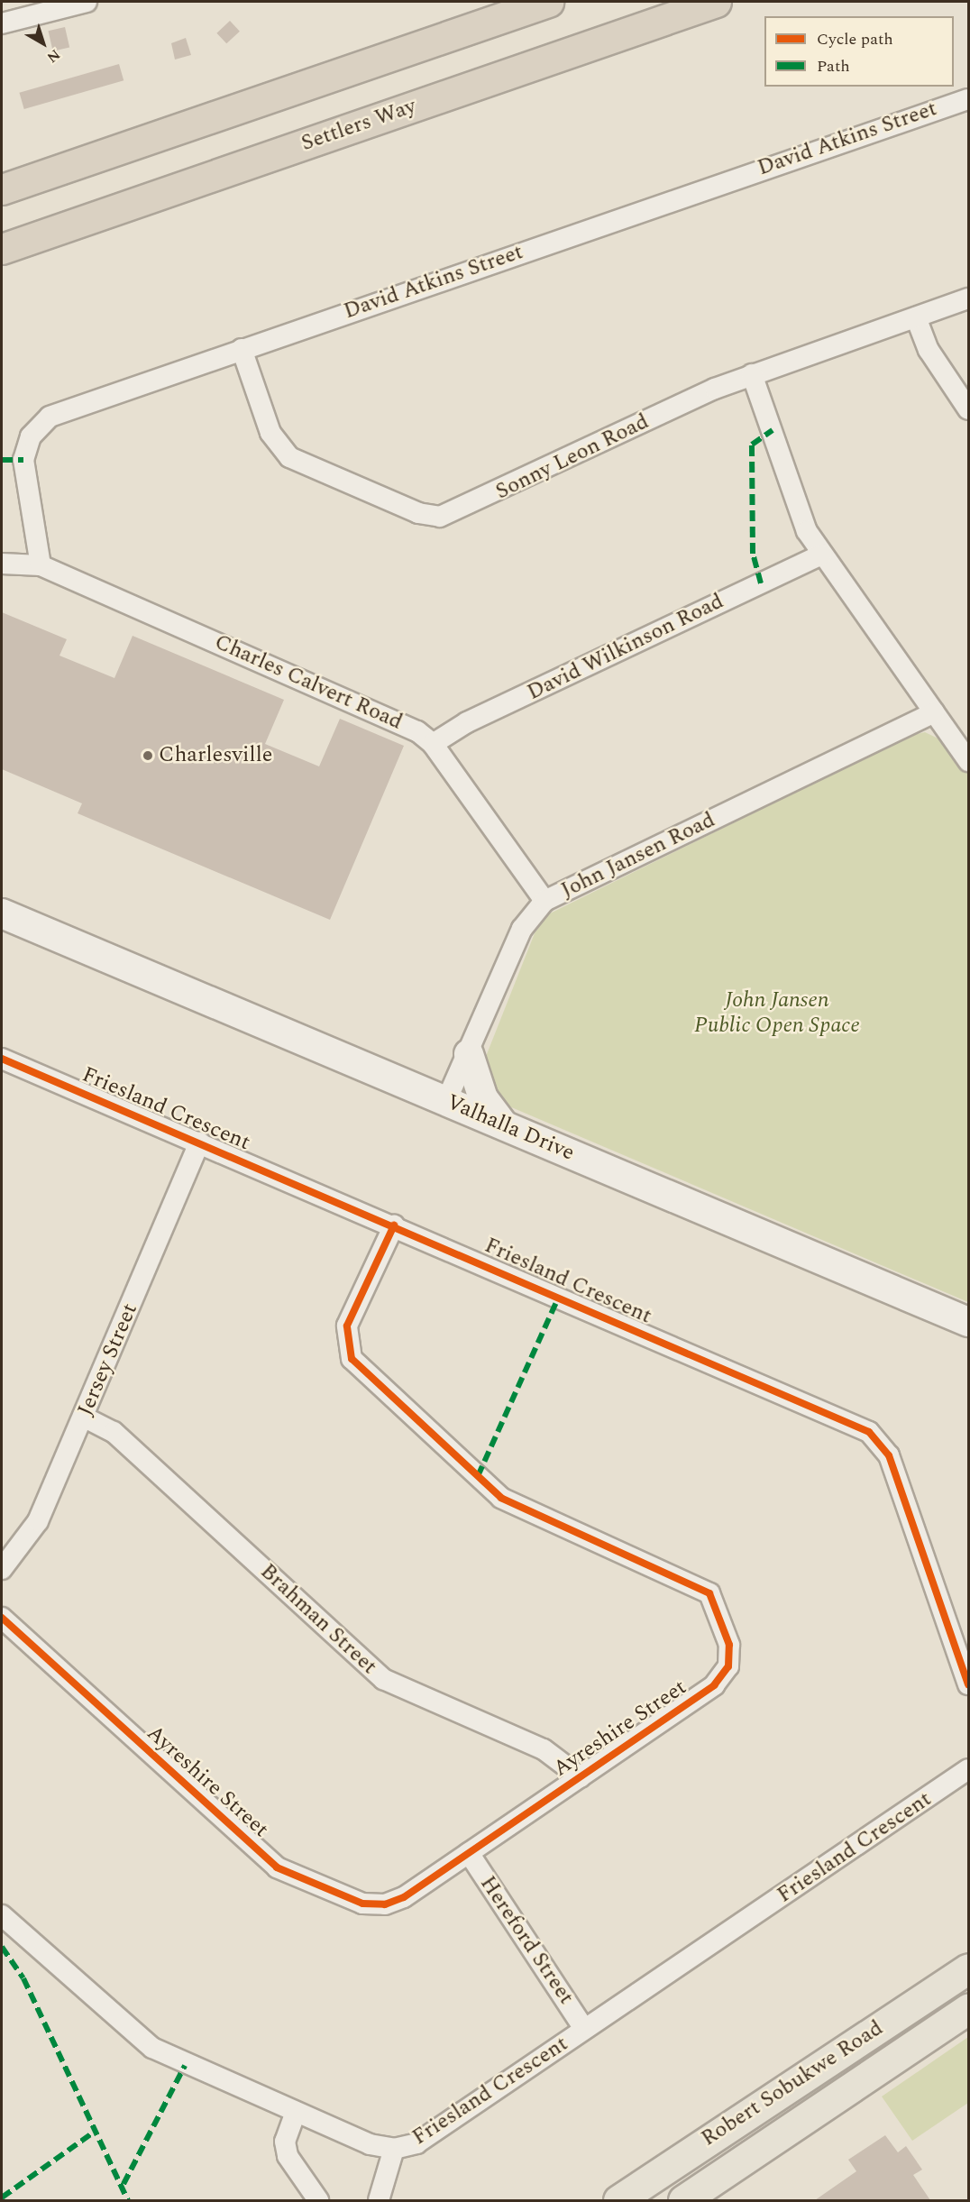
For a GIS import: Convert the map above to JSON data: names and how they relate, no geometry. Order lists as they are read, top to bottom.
{
  "streets": {
    "highway": ["Settlers Way"],
    "main road": ["Valhalla Drive", "Robert Sobukwe Road"],
    "street": [
      "David Atkins Street",
      "Sonny Leon Road",
      "David Wilkinson Road",
      "Charles Calvert Road",
      "John Jansen Road",
      "Friesland Crescent",
      "Jersey Street",
      "Brahman Street",
      "Ayreshire Street",
      "Hereford Street"
    ]
  },
  "crossings": [
    ["David Atkins Street", "Sonny Leon Road"],
    ["David Atkins Street", "Charles Calvert Road"],
    ["David Wilkinson Road", "Charles Calvert Road"],
    ["Charles Calvert Road", "John Jansen Road"],
    ["John Jansen Road", "Valhalla Drive"],
    ["Friesland Crescent", "Jersey Street"],
    ["Friesland Crescent", "Ayreshire Street"],
    ["Friesland Crescent", "Hereford Street"],
    ["Jersey Street", "Brahman Street"],
    ["Brahman Street", "Ayreshire Street"],
    ["Ayreshire Street", "Hereford Street"]
  ],
  "parks": ["John Jansen Public Open Space"],
  "places": ["Charlesville"],
  "legend": ["Cycle path", "Path"],
  "north": "bottom right"
}
